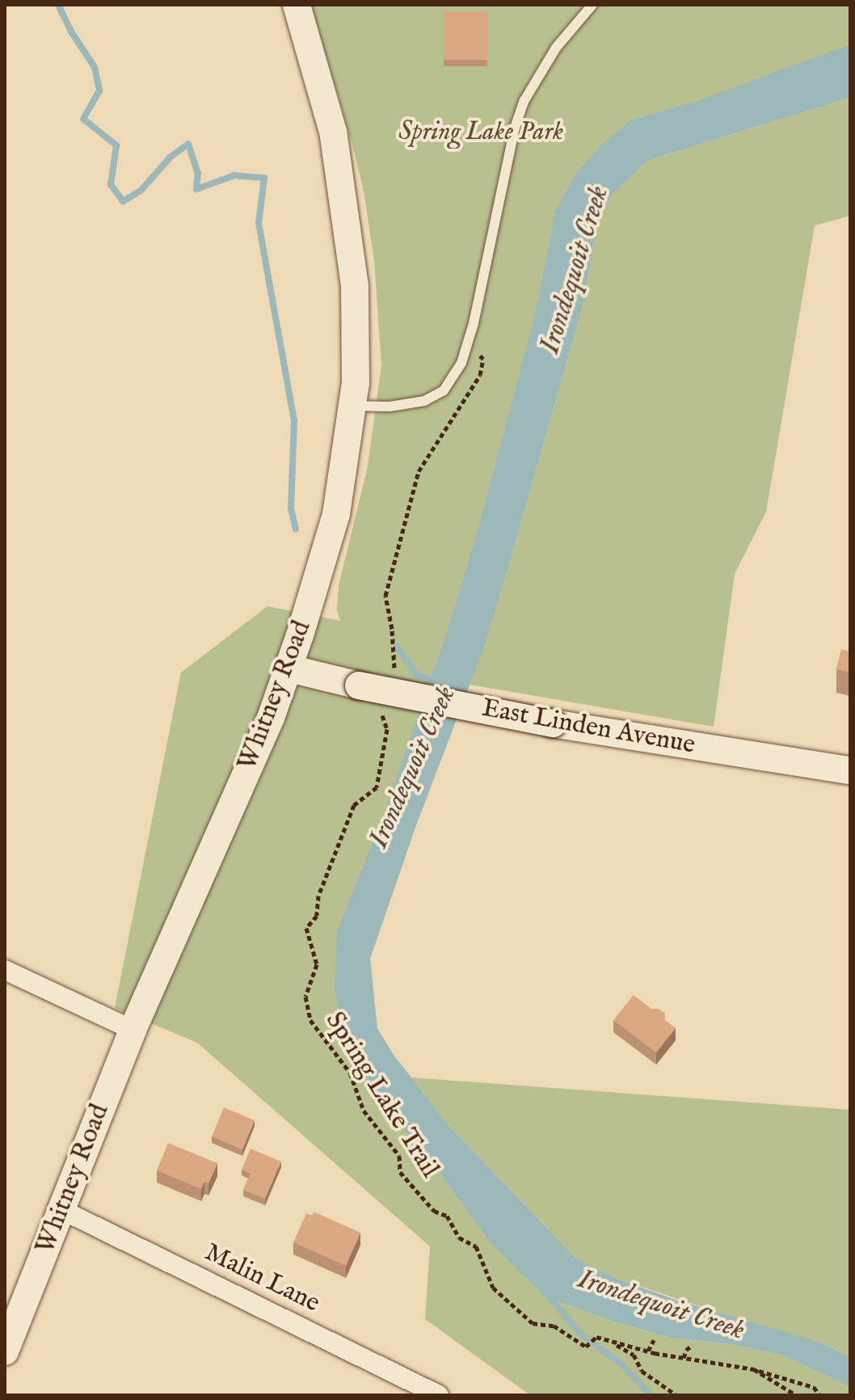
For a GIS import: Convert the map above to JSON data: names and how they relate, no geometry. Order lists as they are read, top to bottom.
{
  "streets": {
    "main road": ["Whitney Road", "East Linden Avenue"],
    "street": ["Malin Lane"],
    "path": ["Spring Lake Trail"]
  },
  "crossings": [
    ["Whitney Road", "East Linden Avenue"],
    ["Whitney Road", "Malin Lane"]
  ],
  "water": ["Irondequoit Creek"],
  "parks": ["Spring Lake Park"]
}
